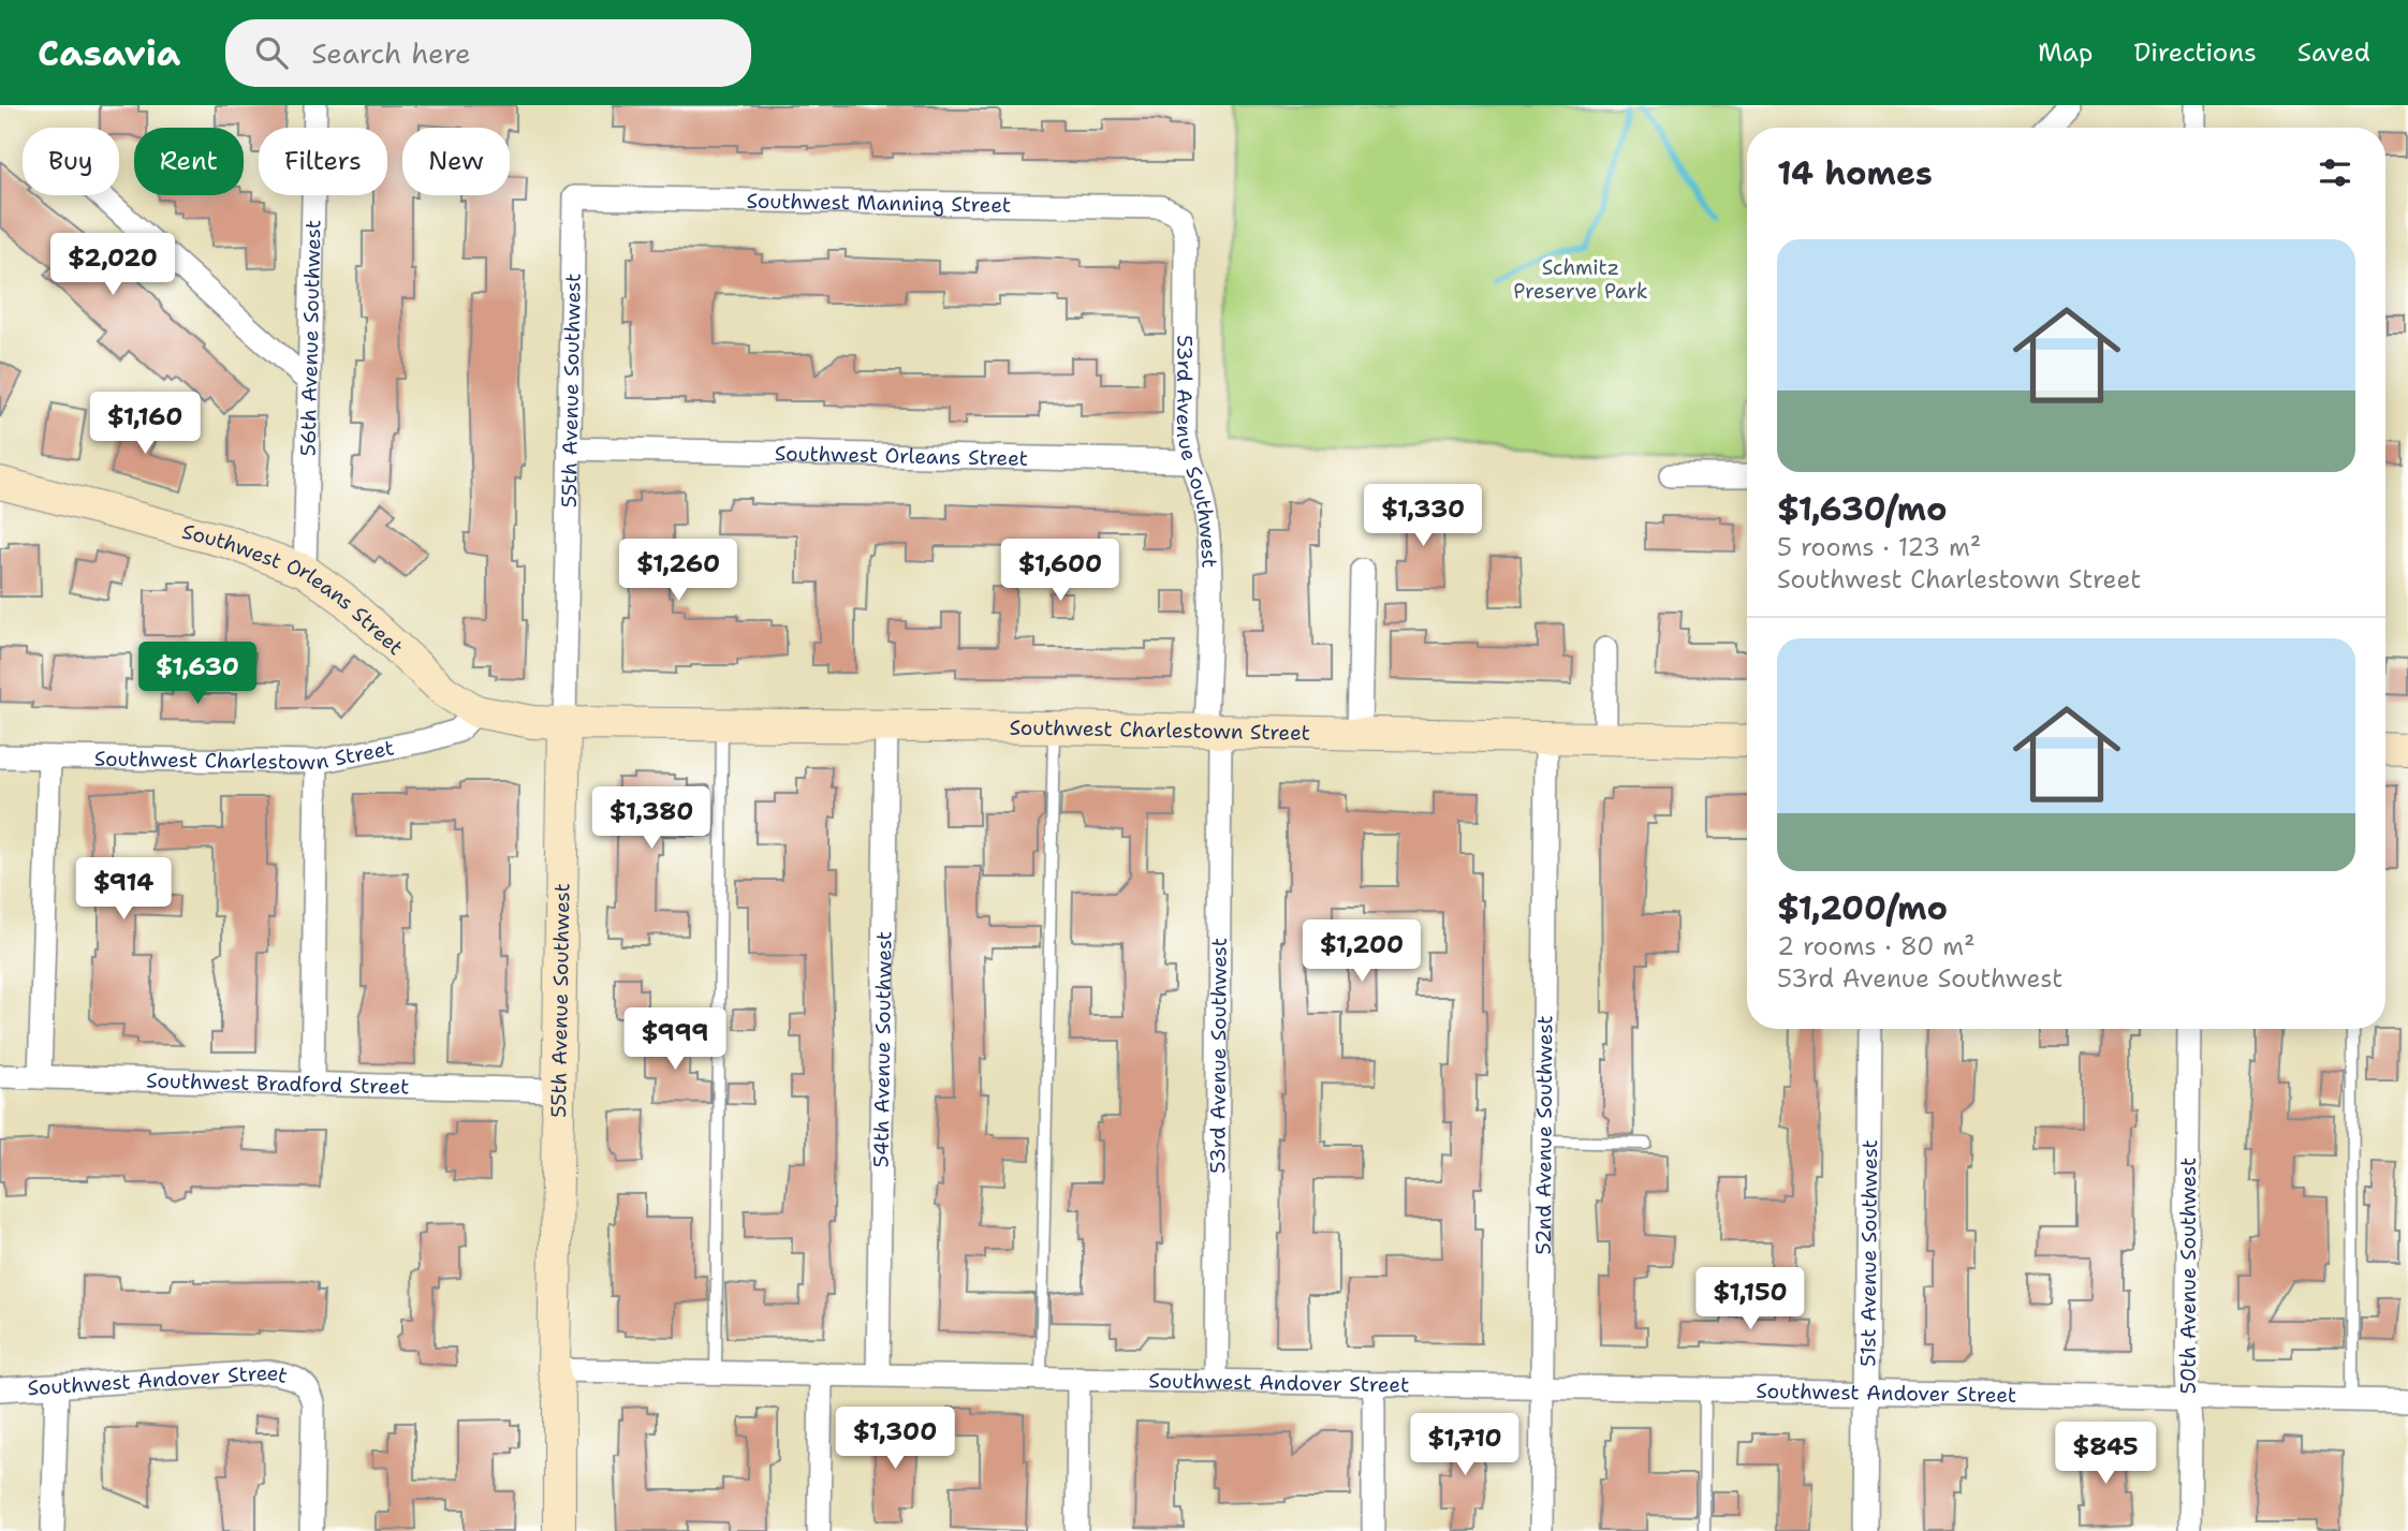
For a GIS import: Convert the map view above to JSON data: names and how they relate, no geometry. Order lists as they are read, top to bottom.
{
  "streets": {
    "street": [
      "Southwest Manning Street",
      "56th Avenue Southwest",
      "55th Avenue Southwest",
      "53rd Avenue Southwest",
      "Southwest Orleans Street",
      "Southwest Charlestown Street",
      "54th Avenue Southwest",
      "Southwest Bradford Street",
      "52nd Avenue Southwest",
      "51st Avenue Southwest",
      "50th Avenue Southwest",
      "Southwest Andover Street"
    ]
  },
  "crossings": [
    ["Southwest Manning Street", "55th Avenue Southwest"],
    ["Southwest Manning Street", "53rd Avenue Southwest"],
    ["56th Avenue Southwest", "Southwest Orleans Street"],
    ["55th Avenue Southwest", "Southwest Orleans Street"],
    ["55th Avenue Southwest", "Southwest Charlestown Street"],
    ["55th Avenue Southwest", "Southwest Bradford Street"],
    ["55th Avenue Southwest", "Southwest Andover Street"],
    ["53rd Avenue Southwest", "Southwest Orleans Street"],
    ["53rd Avenue Southwest", "Southwest Charlestown Street"],
    ["53rd Avenue Southwest", "Southwest Andover Street"],
    ["Southwest Orleans Street", "Southwest Charlestown Street"],
    ["Southwest Charlestown Street", "54th Avenue Southwest"],
    ["Southwest Charlestown Street", "52nd Avenue Southwest"],
    ["54th Avenue Southwest", "Southwest Andover Street"],
    ["52nd Avenue Southwest", "Southwest Andover Street"],
    ["51st Avenue Southwest", "Southwest Andover Street"],
    ["50th Avenue Southwest", "Southwest Andover Street"]
  ],
  "parks": ["Schmitz Preserve Park"],
  "page": {
    "header": "Casavia",
    "search": "Search here",
    "nav": ["Map", "Directions", "Saved"],
    "chip": [
      "Buy",
      "Rent",
      "Filters",
      "New"
    ],
    "heading": "14 homes",
    "list": [
      {
        "name": "$1,630/mo",
        "note": "5 rooms · 123 m² · Southwest Charlestown Street"
      },
      {
        "name": "$1,200/mo",
        "note": "2 rooms · 80 m² · 53rd Avenue Southwest"
      }
    ],
    "price": [
      "$2,020",
      "$1,160",
      "$1,330",
      "$1,260",
      "$1,600",
      "$1,630",
      "$1,380",
      "$914",
      "$1,200",
      "$999",
      "$1,150",
      "$1,300",
      "$1,710",
      "$845"
    ]
  }
}
